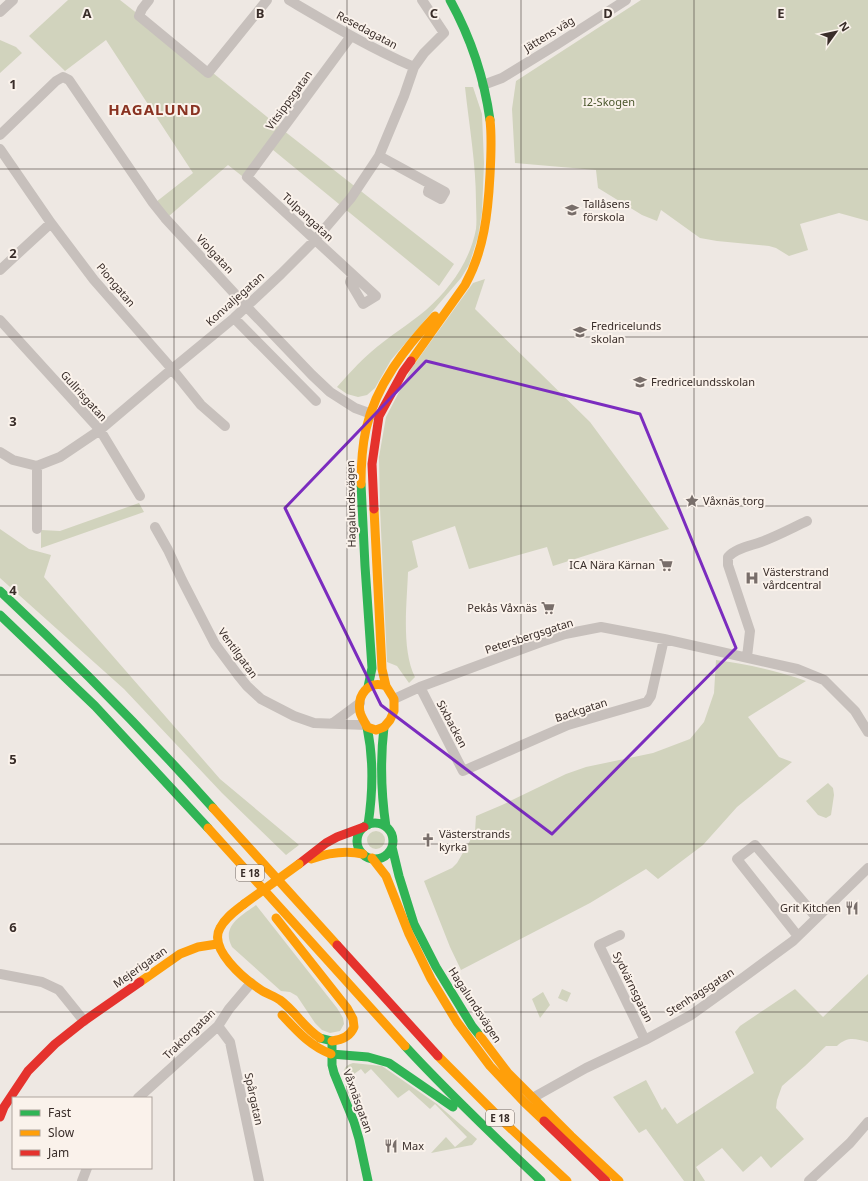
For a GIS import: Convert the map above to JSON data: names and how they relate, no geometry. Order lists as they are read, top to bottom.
{
  "streets": {
    "main road": [
      "Hagalundsvägen",
      "E 18",
      "Mejerigatan",
      "Våxnäsgatan"
    ],
    "street": [
      "Resedagatan",
      "Jättens väg",
      "Vitsippsgatan",
      "Tulpangatan",
      "Violgatan",
      "Piongatan",
      "Konvaljegatan",
      "Gullrisgatan",
      "Petersbergsgatan",
      "Ventilgatan",
      "Backgatan",
      "Sixbacken",
      "Sydvärnsgatan",
      "Stenhagsgatan",
      "Traktorgatan",
      "Spårgatan"
    ]
  },
  "crossings": [
    ["Resedagatan", "Vitsippsgatan"],
    ["Resedagatan", "Konvaljegatan"],
    ["Jättens väg", "Hagalundsvägen"],
    ["Vitsippsgatan", "Tulpangatan"],
    ["Tulpangatan", "Konvaljegatan"],
    ["Violgatan", "Konvaljegatan"],
    ["Violgatan", "Hagalundsvägen"],
    ["Piongatan", "Konvaljegatan"],
    ["Konvaljegatan", "Gullrisgatan"],
    ["Hagalundsvägen", "Petersbergsgatan"],
    ["Hagalundsvägen", "Ventilgatan"],
    ["Hagalundsvägen", "Stenhagsgatan"],
    ["Petersbergsgatan", "Ventilgatan"],
    ["Petersbergsgatan", "Backgatan"],
    ["Petersbergsgatan", "Sixbacken"],
    ["Backgatan", "Sixbacken"],
    ["Sydvärnsgatan", "Stenhagsgatan"],
    ["Traktorgatan", "Spårgatan"]
  ],
  "districts": ["HAGALUND"],
  "parks": ["I2-Skogen"],
  "places": {
    "school or university": ["Tallåsens förskola", "Fredricelunds skolan", "Fredricelundsskolan"],
    "place": ["Våxnäs torg"],
    "supermarket": ["ICA Nära Kärnan", "Pekås Våxnäs"],
    "hospital": ["Västerstrand vårdcentral"],
    "church": ["Västerstrands kyrka"],
    "restaurant": ["Grit Kitchen", "Max"]
  },
  "legend": ["Fast", "Slow", "Jam"],
  "north": "top right",
  "grid": {
    "columns": [
      "A",
      "B",
      "C",
      "D",
      "E"
    ],
    "rows": [
      "1",
      "2",
      "3",
      "4",
      "5",
      "6"
    ]
  }
}
